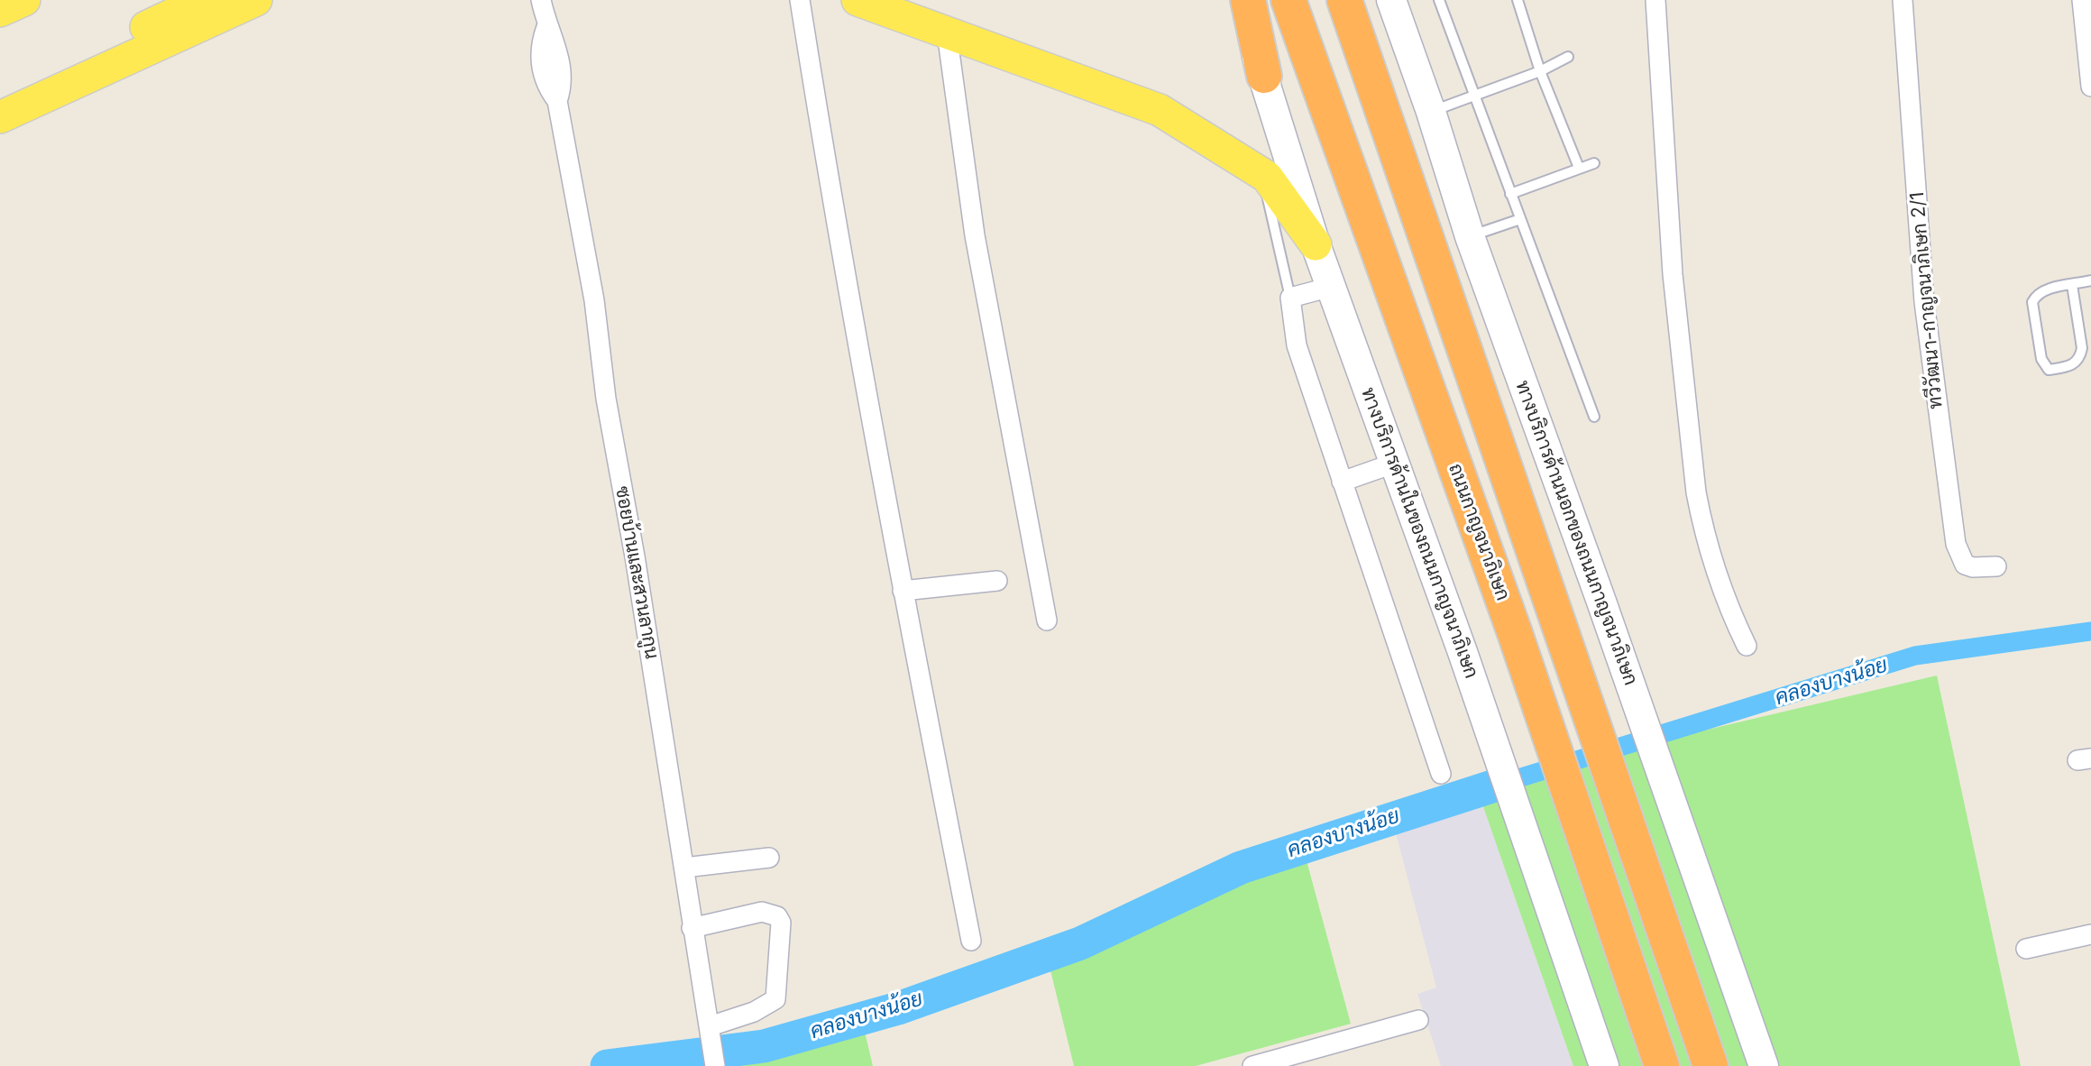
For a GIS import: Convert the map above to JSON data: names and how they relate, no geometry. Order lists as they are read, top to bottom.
{
  "streets": {
    "highway": ["ถนนกาญจนาภิเษก"],
    "main road": ["ทางบริการด้านในของถนนกาญจนาภิเษก", "ทางบริการด้านนอกของถนนกาญจนาภิเษก"],
    "street": ["ทวีวัฒนา-กาญจนาภิเษก 2/1", "ซอยบ้านและสวนลากูน"]
  },
  "water": ["คลองบางน้อย"]
}
